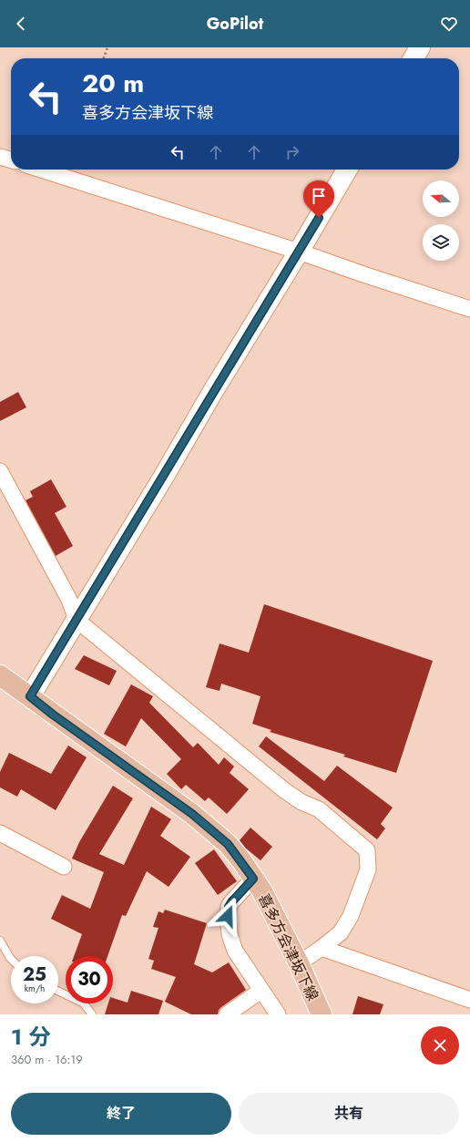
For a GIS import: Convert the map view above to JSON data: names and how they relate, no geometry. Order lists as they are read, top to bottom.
{
  "streets": {
    "main road": ["喜多方会津坂下線"]
  },
  "north": "left",
  "page": {
    "header": "GoPilot",
    "turn": ["20 m", "喜多方会津坂下線"],
    "speed": "25 km/h",
    "limit": "30",
    "heading": ["1 分", "360 m · 16:19"],
    "buttons": ["終了", "共有"]
  }
}
